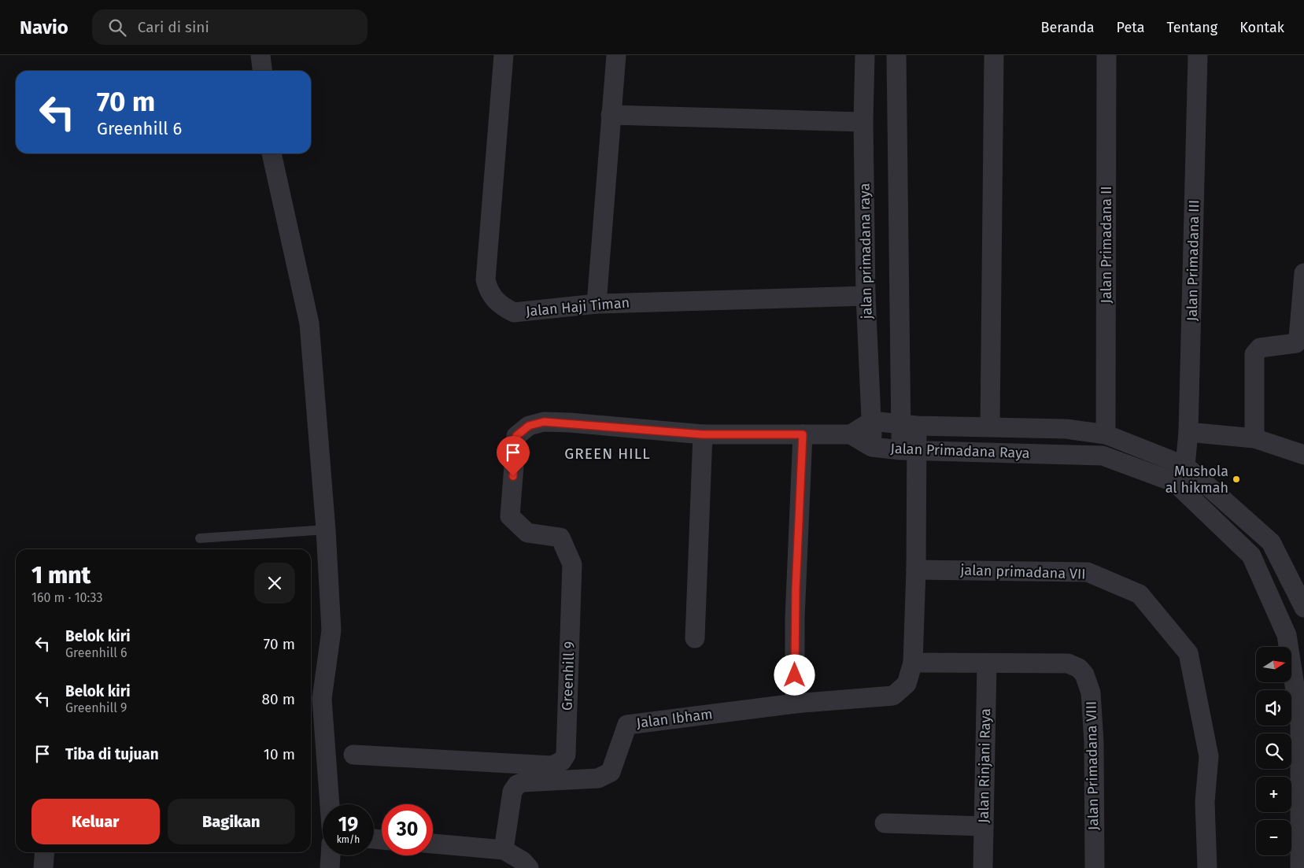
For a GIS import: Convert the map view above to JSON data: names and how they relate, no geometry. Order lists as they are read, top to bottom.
{
  "streets": {
    "street": [
      "Jalan Primadana II",
      "jalan primadana raya",
      "Jalan Primadana III",
      "Jalan Haji Timan",
      "Jalan Primadana Raya",
      "jalan primadana VII",
      "Greenhill 9",
      "Jalan Ibham",
      "Jalan Rinjani Raya",
      "Jalan Primadana VIII"
    ]
  },
  "crossings": [
    ["Jalan Primadana II", "Jalan Primadana Raya"],
    ["jalan primadana raya", "Jalan Haji Timan"],
    ["jalan primadana raya", "Jalan Primadana Raya"],
    ["Jalan Primadana III", "Jalan Primadana Raya"],
    ["Jalan Primadana Raya", "Jalan Ibham"],
    ["jalan primadana VII", "Jalan Ibham"],
    ["Jalan Ibham", "Jalan Primadana VIII"],
    ["Jalan Rinjani Raya", "Jalan Primadana VIII"]
  ],
  "districts": ["GREEN HILL"],
  "places": ["Mushola al hikmah"],
  "north": "right",
  "page": {
    "header": "Navio",
    "search": "Cari di sini",
    "nav": [
      "Beranda",
      "Peta",
      "Tentang",
      "Kontak"
    ],
    "turn": ["70 m", "Greenhill 6"],
    "heading": ["1 mnt", "160 m · 10:33"],
    "list": [
      {
        "name": "Belok kiri",
        "note": "Greenhill 6",
        "value": "70 m"
      },
      {
        "name": "Belok kiri",
        "note": "Greenhill 9",
        "value": "80 m"
      },
      {
        "name": "Tiba di tujuan",
        "value": "10 m"
      }
    ],
    "map_buttons": ["+", "−"],
    "buttons": ["Keluar", "Bagikan"],
    "speed": "19 km/h",
    "limit": "30"
  }
}
